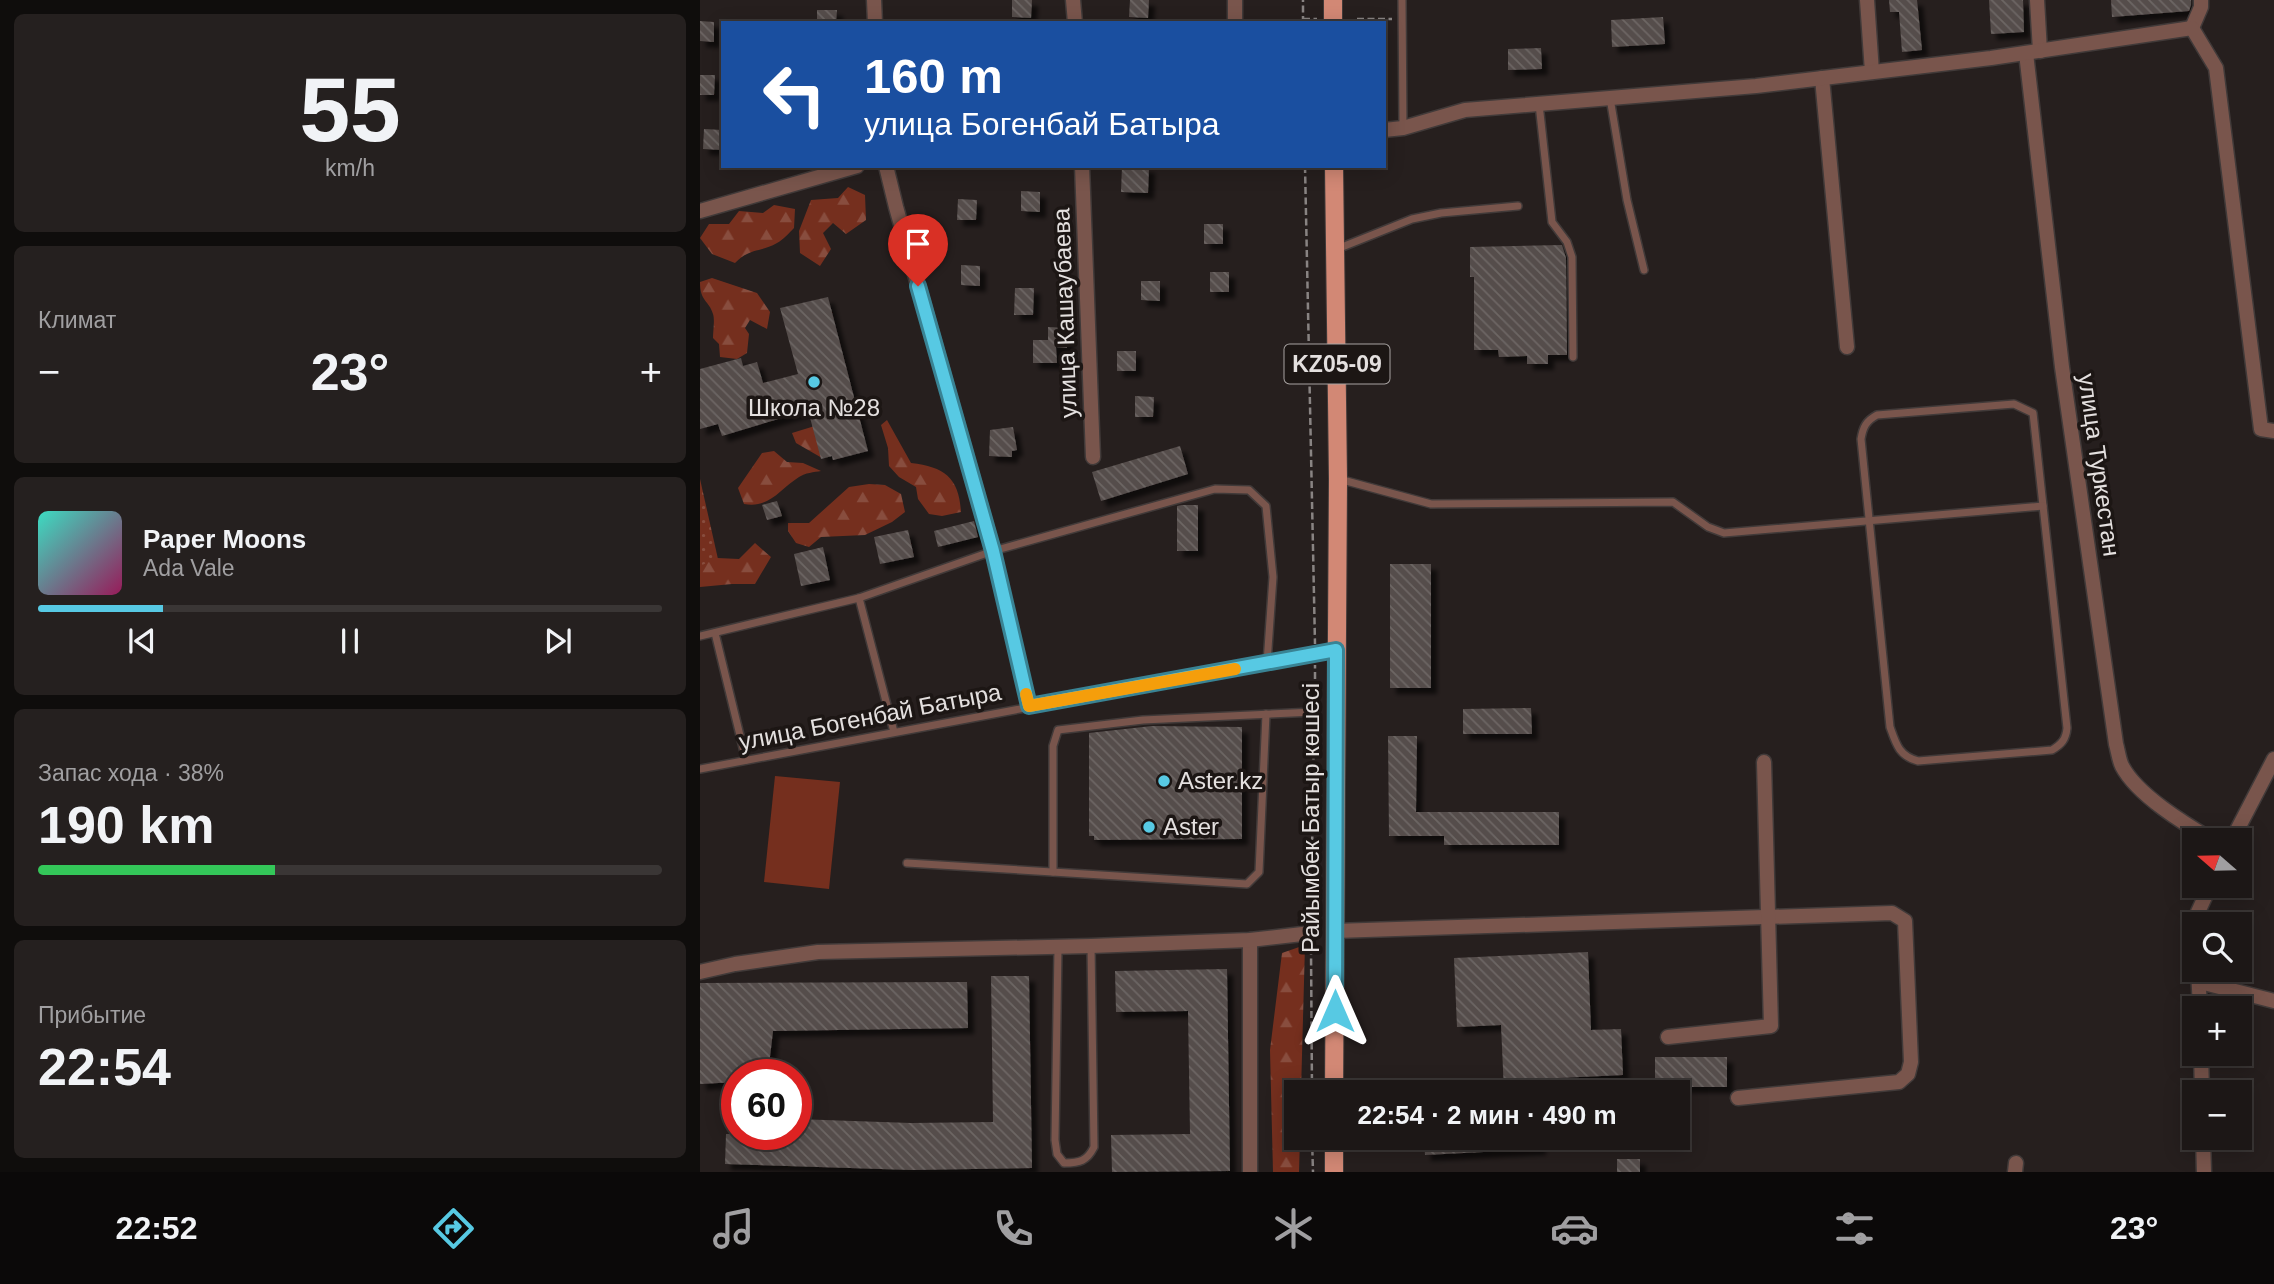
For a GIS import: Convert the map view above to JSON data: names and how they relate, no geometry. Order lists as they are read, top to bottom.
{
  "streets": {
    "main road": ["KZ05-09", "Райымбек Батыр көшесі"],
    "street": ["улица Кашаубаева", "улица Туркестан"],
    "lane": ["улица Богенбай Батыра"]
  },
  "crossings": [
    ["улица Богенбай Батыра", "Райымбек Батыр көшесі"]
  ],
  "places": ["Школа №28", "Aster.kz", "Aster"],
  "north": "left",
  "page": {
    "tile": [
      ["55", "km/h"],
      "Климат",
      ["Запас хода · 38%", "190 km"],
      ["Прибытие", "22:54"]
    ],
    "turn": ["160 m", "улица Богенбай Батыра"],
    "heat": ["−", "23°", "+"],
    "song": ["Paper Moons", "Ada Vale"],
    "map_buttons": ["+", "−"],
    "limit": "60",
    "trip": "22:54 · 2 мин · 490 m",
    "tabs": ["22:52", "23°"]
  }
}
